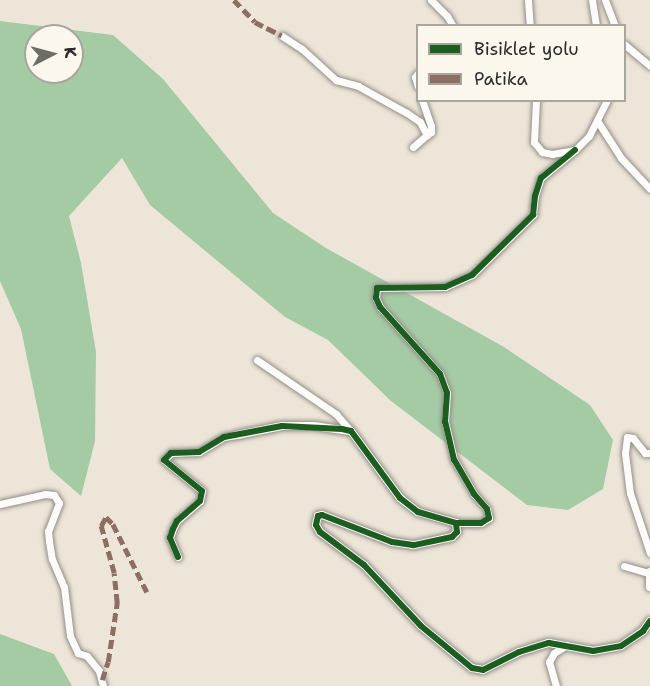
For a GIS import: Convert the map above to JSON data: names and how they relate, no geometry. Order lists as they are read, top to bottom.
{
  "legend": ["Bisiklet yolu", "Patika"],
  "north": "right"
}
